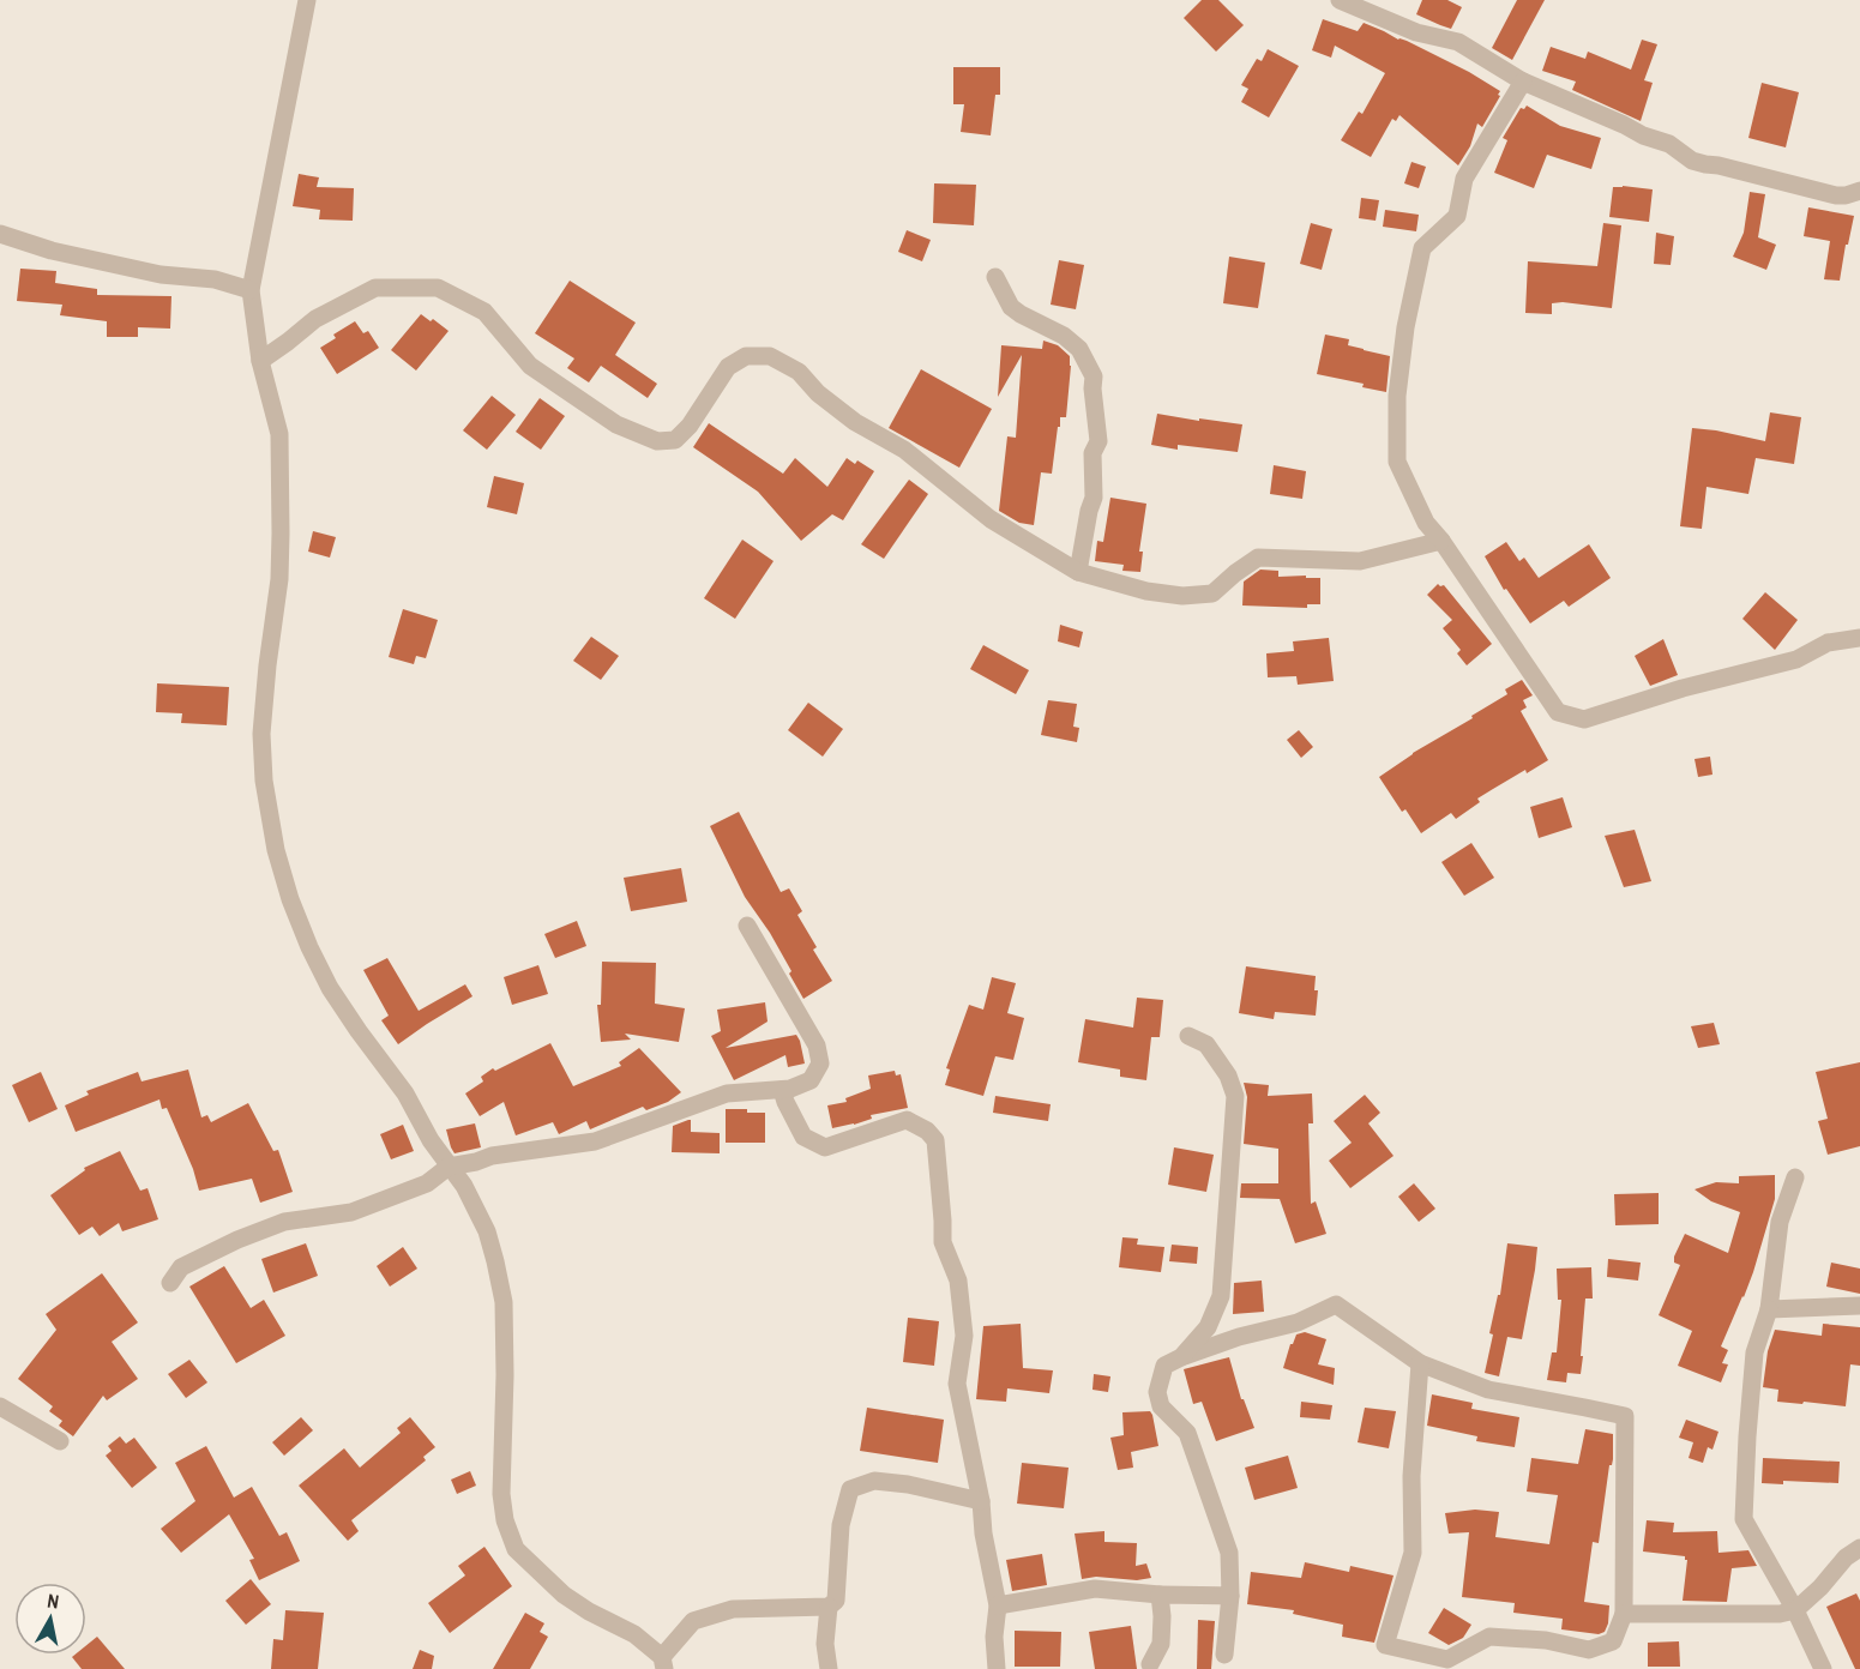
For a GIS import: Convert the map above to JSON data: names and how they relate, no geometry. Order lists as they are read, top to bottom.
{
  "north": "top"
}
